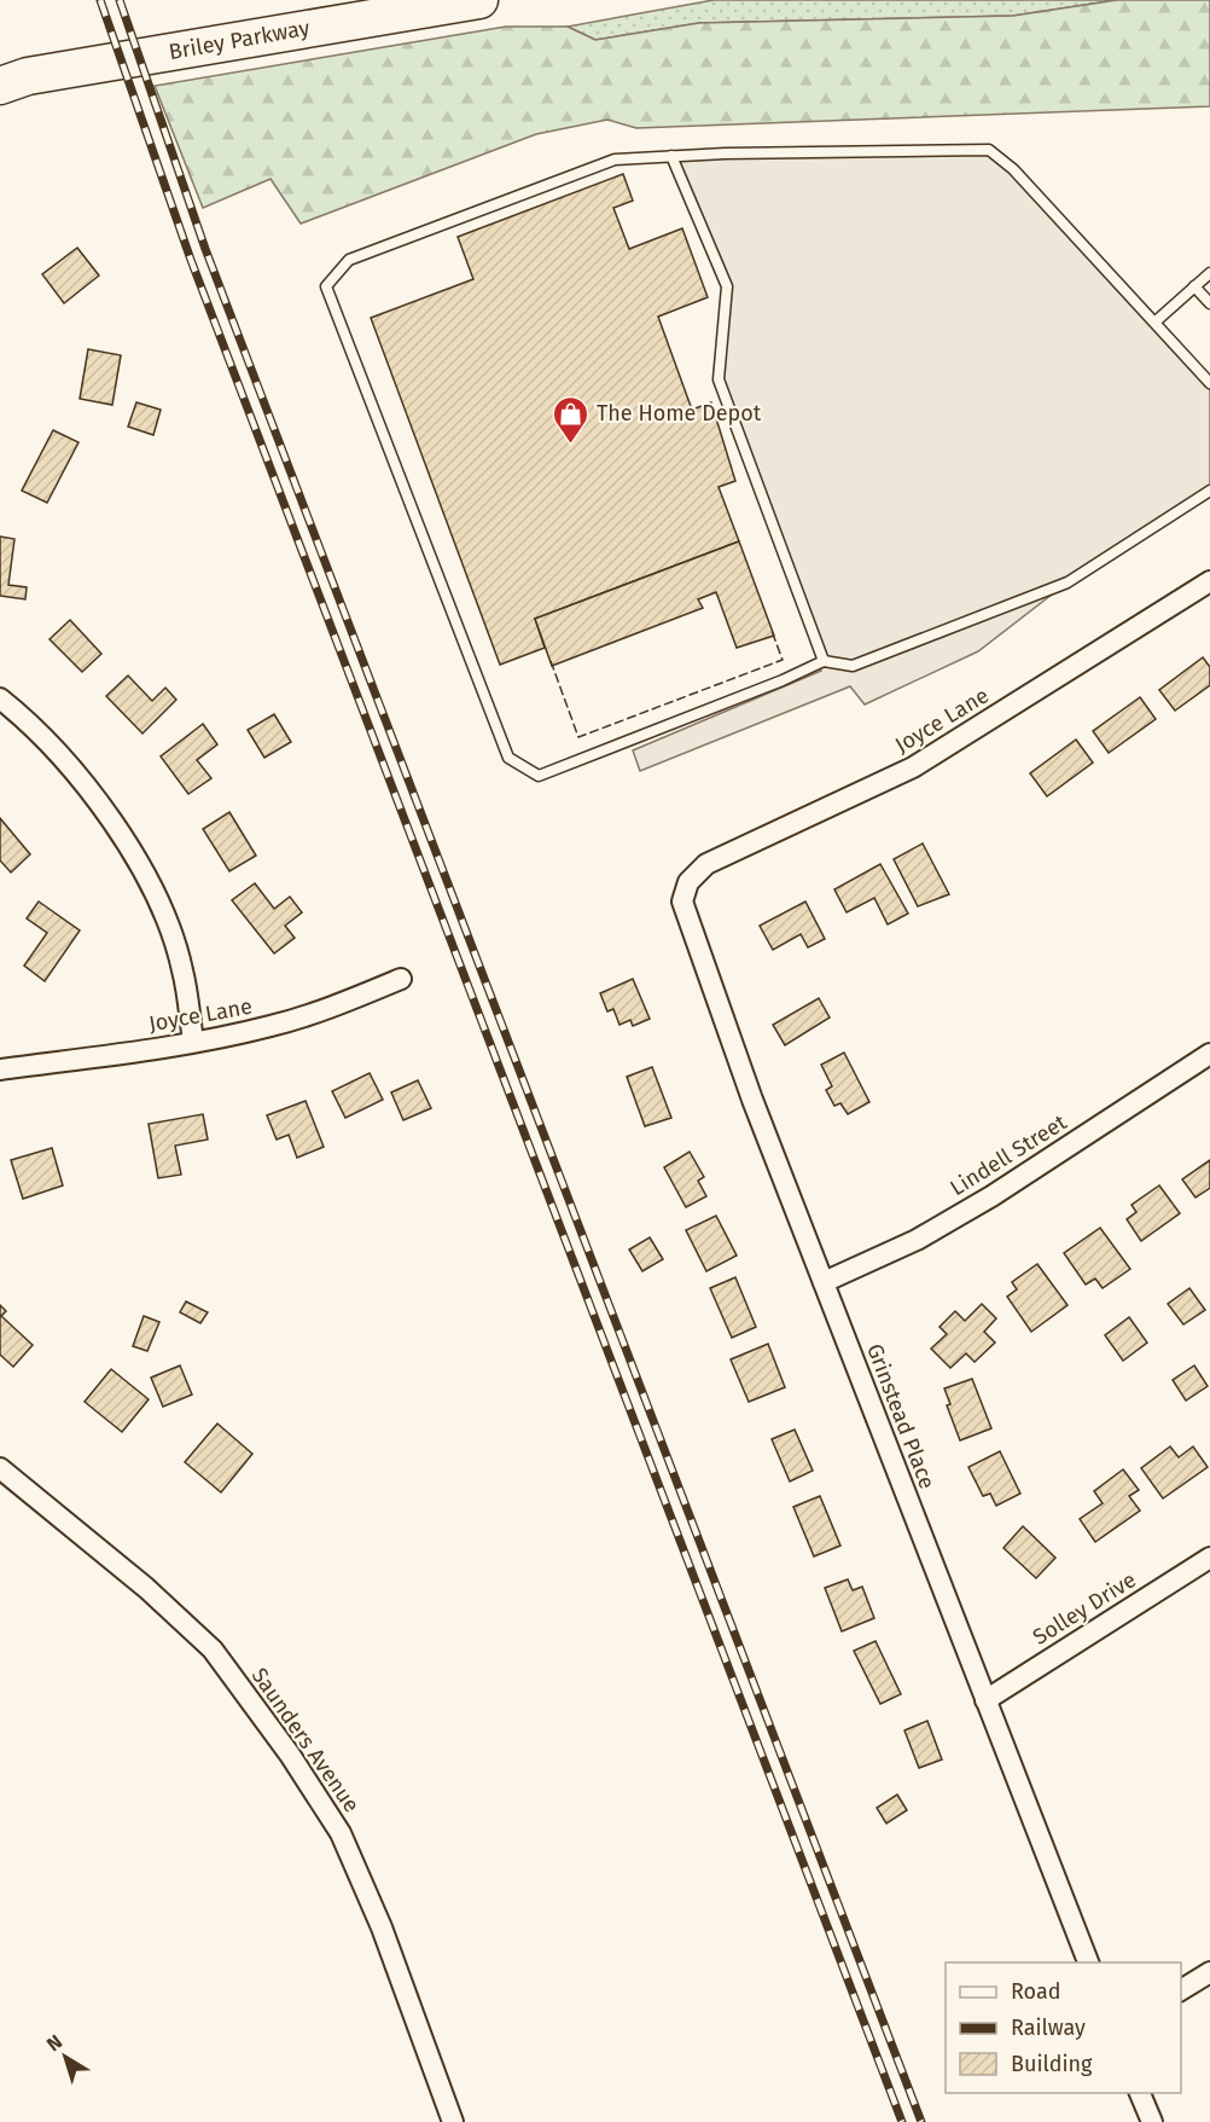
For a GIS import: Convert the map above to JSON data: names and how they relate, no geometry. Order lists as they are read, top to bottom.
{
  "streets": {
    "highway": ["Briley Parkway"],
    "street": [
      "Joyce Lane",
      "Lindell Street",
      "Grinstead Place",
      "Solley Drive",
      "Saunders Avenue"
    ]
  },
  "crossings": [
    ["Joyce Lane", "Grinstead Place"],
    ["Lindell Street", "Grinstead Place"],
    ["Grinstead Place", "Solley Drive"]
  ],
  "places": {
    "shop": ["The Home Depot"]
  },
  "legend": ["Road", "Railway", "Building"],
  "north": "top left"
}
